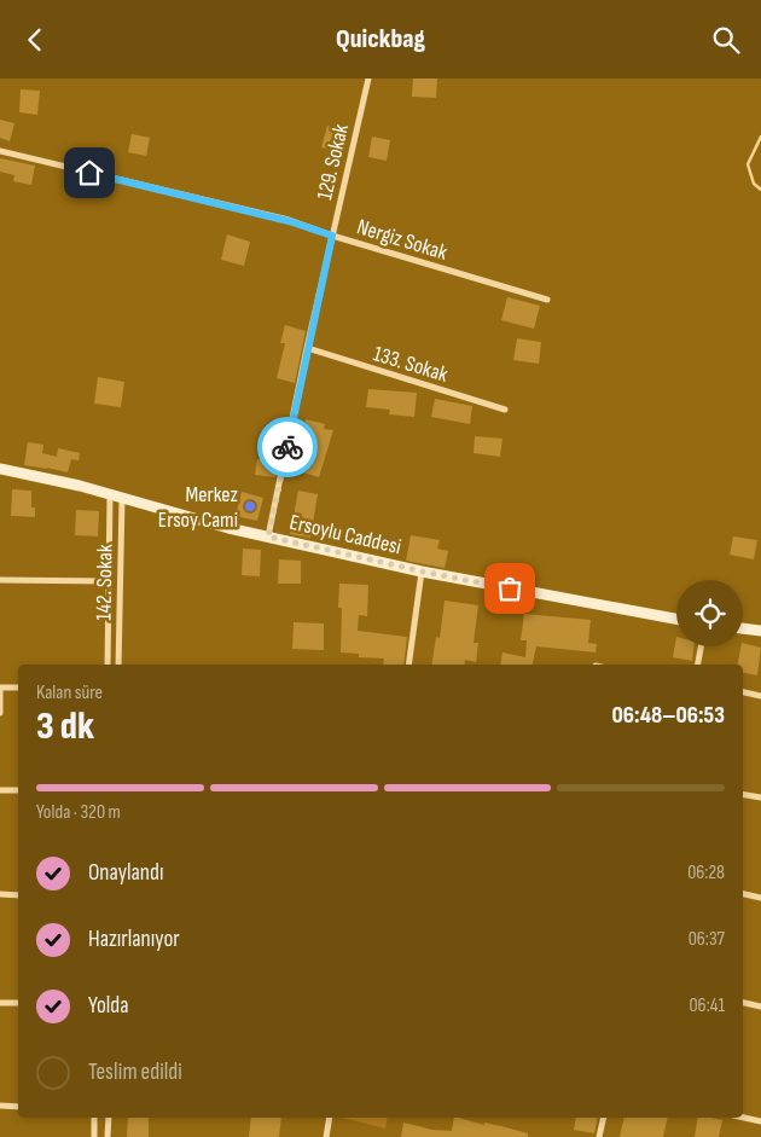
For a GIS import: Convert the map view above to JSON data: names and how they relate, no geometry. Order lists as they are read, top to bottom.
{
  "streets": {
    "street": [
      "129. Sokak",
      "Nergiz Sokak",
      "133. Sokak",
      "Ersoylu Caddesi",
      "142. Sokak"
    ]
  },
  "crossings": [
    ["129. Sokak", "Nergiz Sokak"],
    ["129. Sokak", "133. Sokak"],
    ["129. Sokak", "Ersoylu Caddesi"],
    ["Ersoylu Caddesi", "142. Sokak"]
  ],
  "places": ["Merkez Ersoy Cami"],
  "page": {
    "header": "Quickbag",
    "heading": ["3 dk", "Kalan süre", "06:48–06:53"],
    "bar": "Yolda · 320 m",
    "list": [
      ["Onaylandı", "06:28"],
      ["Hazırlanıyor", "06:37"],
      ["Yolda", "06:41"],
      "Teslim edildi"
    ]
  }
}
